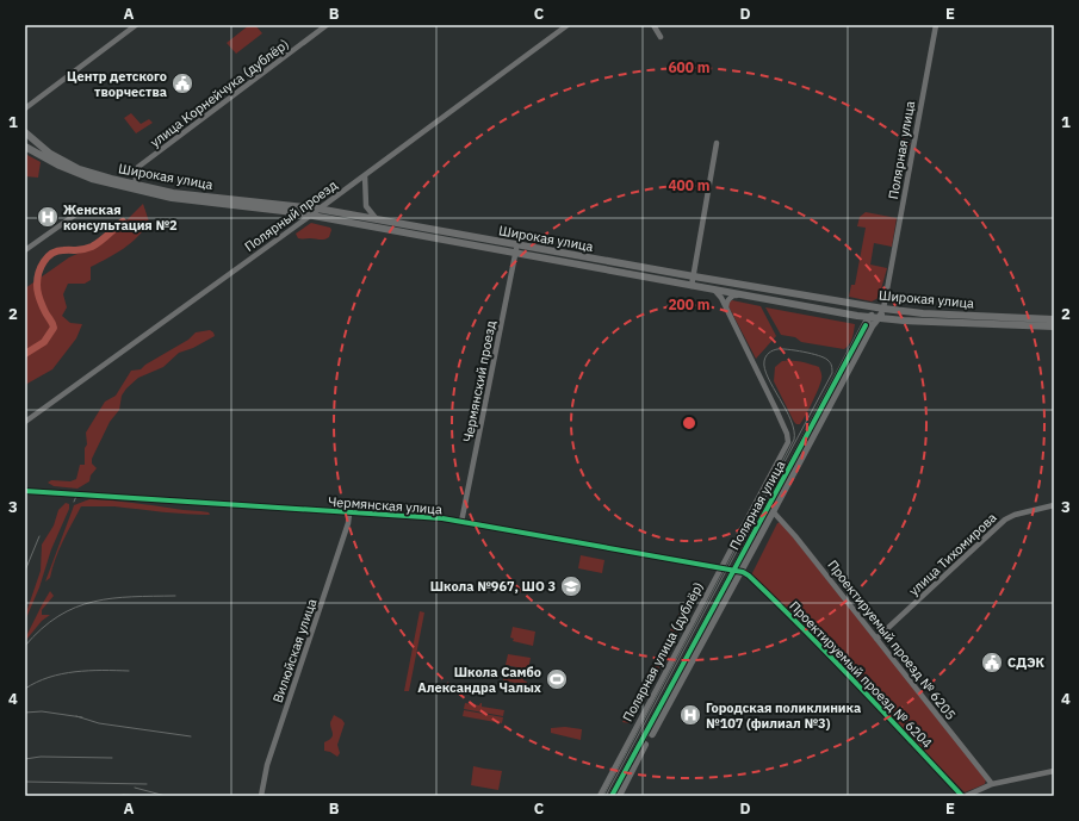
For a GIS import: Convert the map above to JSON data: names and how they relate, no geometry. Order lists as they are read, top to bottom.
{
  "streets": {
    "main road": ["Полярная улица", "Широкая улица"],
    "street": [
      "улица Корнейчука (дублёр)",
      "Полярный проезд",
      "Чермянский проезд",
      "Чермянская улица",
      "улица Тихомирова",
      "Проектируемый проезд № 6205",
      "Вилюйская улица",
      "Полярная улица (дублёр)",
      "Проектируемый проезд № 6204"
    ]
  },
  "crossings": [
    ["улица Корнейчука (дублёр)", "Широкая улица"],
    ["Полярная улица", "Широкая улица"],
    ["Полярная улица", "Чермянская улица"],
    ["Полярная улица", "Проектируемый проезд № 6205"],
    ["Полярная улица", "Проектируемый проезд № 6204"],
    ["Широкая улица", "Полярный проезд"],
    ["Широкая улица", "Чермянский проезд"],
    ["Чермянский проезд", "Чермянская улица"],
    ["Чермянская улица", "Вилюйская улица"],
    ["Чермянская улица", "Полярная улица (дублёр)"],
    ["Чермянская улица", "Проектируемый проезд № 6204"],
    ["улица Тихомирова", "Проектируемый проезд № 6205"]
  ],
  "places": {
    "public building": ["Центр детского творчества", "СДЭК"],
    "hospital": ["Женская консультация №2", "Городская поликлиника №107 (филиал №3)"],
    "school or university": ["Школа №967, ШО 3"],
    "sports": ["Школа Самбо Александра Чалых"]
  },
  "grid": {
    "columns": [
      "A",
      "B",
      "C",
      "D",
      "E"
    ],
    "rows": [
      "1",
      "2",
      "3",
      "4"
    ]
  },
  "rings": ["600 m", "400 m", "200 m"]
}
